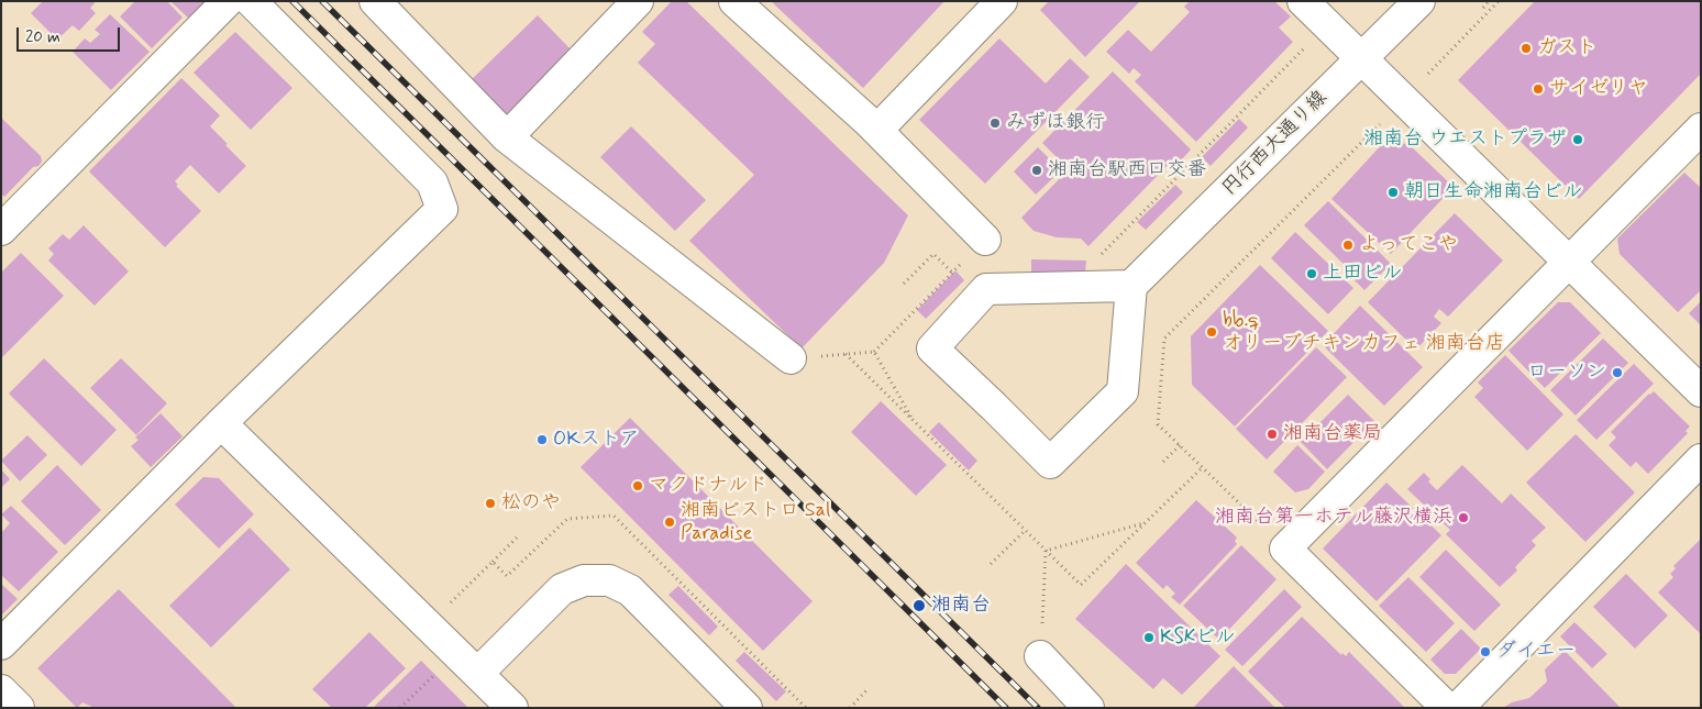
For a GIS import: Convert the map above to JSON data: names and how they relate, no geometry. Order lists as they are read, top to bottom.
{
  "streets": {
    "street": ["円行西大通り線"]
  },
  "places": [
    "ガスト",
    "サイゼリヤ",
    "みずほ銀行",
    "湘南台 ウエストプラザ",
    "湘南台駅西口交番",
    "朝日生命湘南台ビル",
    "よってこや",
    "上田ビル",
    "bb.q オリーブチキンカフェ 湘南台店",
    "ローソン",
    "湘南台薬局",
    "OKストア",
    "マクドナルド",
    "松のや",
    "湘南台第一ホテル藤沢横浜",
    "湘南ビストロ Sal Paradise",
    "湘南台",
    "KSKビル",
    "ダイエー"
  ],
  "scale_bar": "20 m"
}
